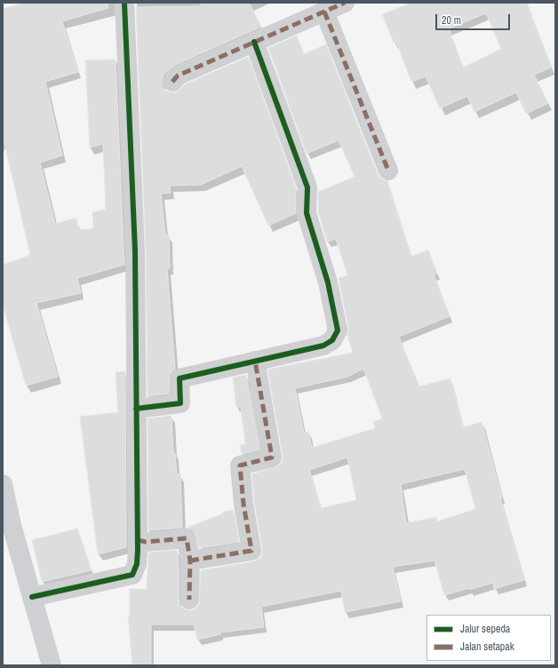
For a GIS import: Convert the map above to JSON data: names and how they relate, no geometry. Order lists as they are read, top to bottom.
{
  "legend": ["Jalur sepeda", "Jalan setapak"],
  "scale_bar": "20 m"
}
